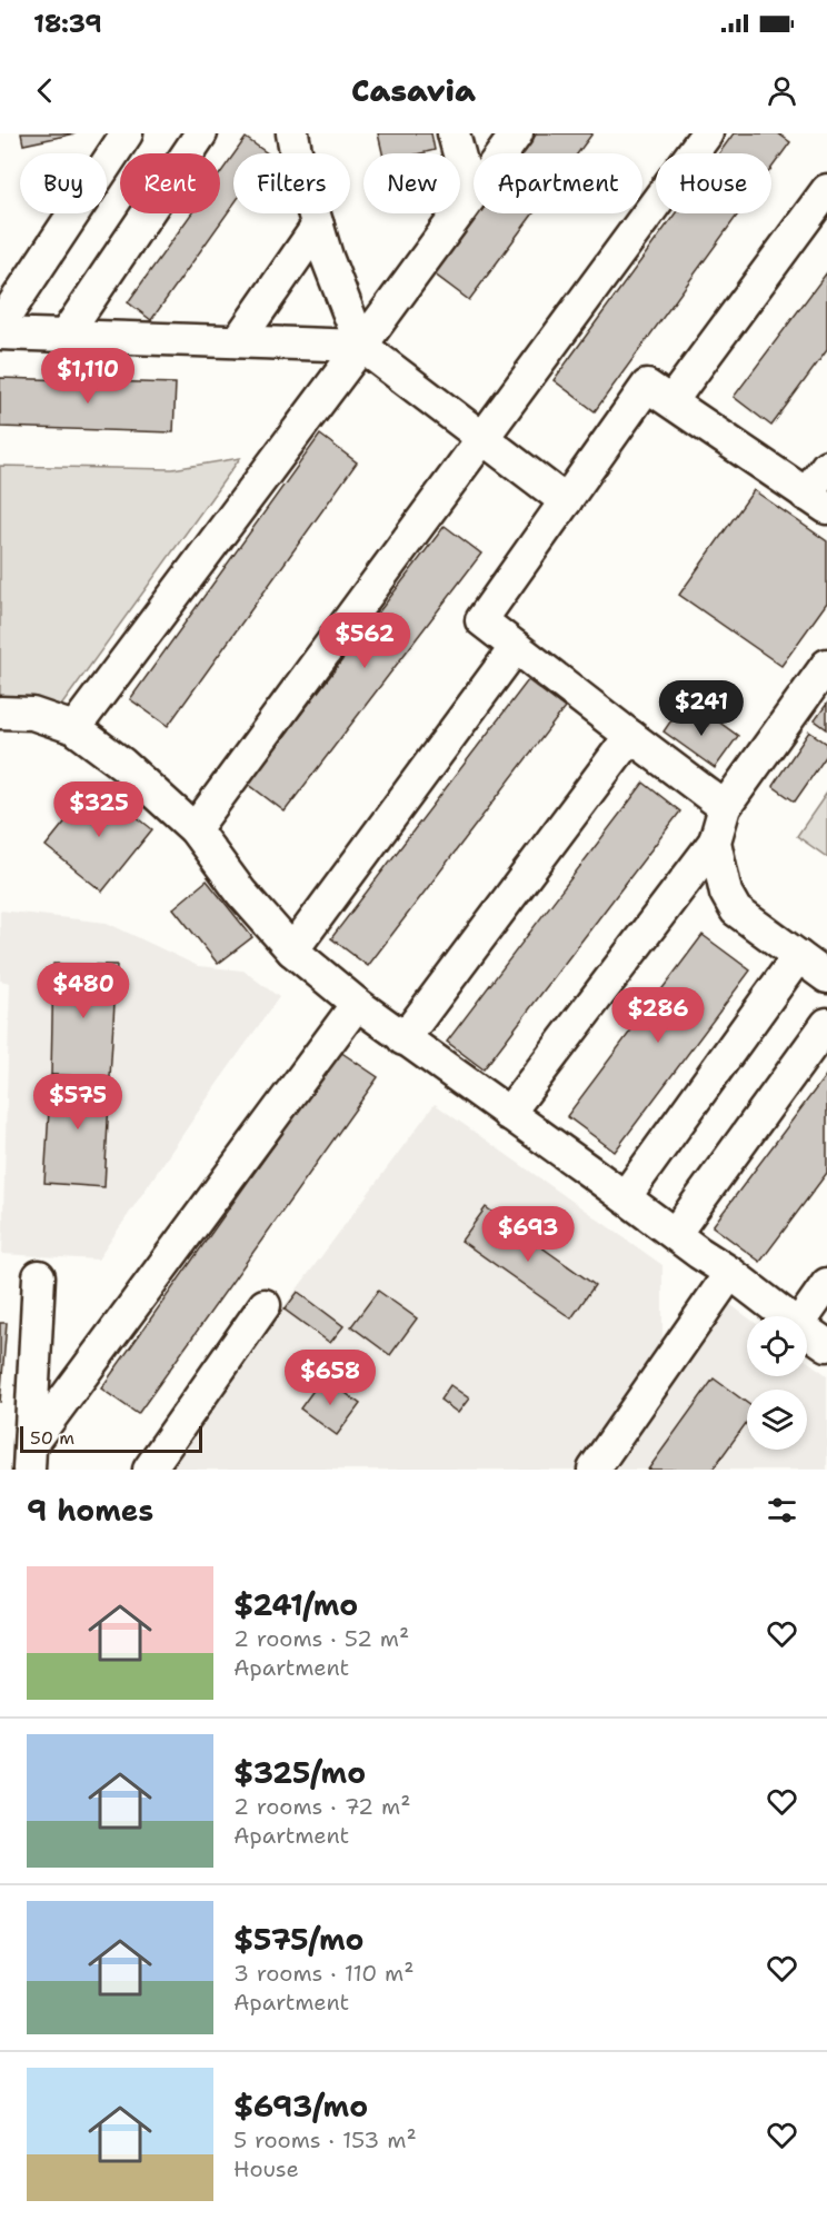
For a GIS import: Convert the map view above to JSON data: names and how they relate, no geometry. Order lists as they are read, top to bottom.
{
  "scale_bar": "50 m",
  "page": {
    "status": "18:39",
    "header": "Casavia",
    "chip": [
      "Buy",
      "Rent",
      "Filters",
      "New",
      "Apartment",
      "House"
    ],
    "price": [
      "$1,110",
      "$562",
      "$241",
      "$325",
      "$480",
      "$286",
      "$575",
      "$693",
      "$658"
    ],
    "scale": "50 m",
    "heading": "9 homes",
    "list": [
      {
        "name": "$241/mo",
        "note": "2 rooms · 52 m² · Apartment"
      },
      {
        "name": "$325/mo",
        "note": "2 rooms · 72 m² · Apartment"
      },
      {
        "name": "$575/mo",
        "note": "3 rooms · 110 m² · Apartment"
      },
      {
        "name": "$693/mo",
        "note": "5 rooms · 153 m² · House"
      }
    ]
  }
}
